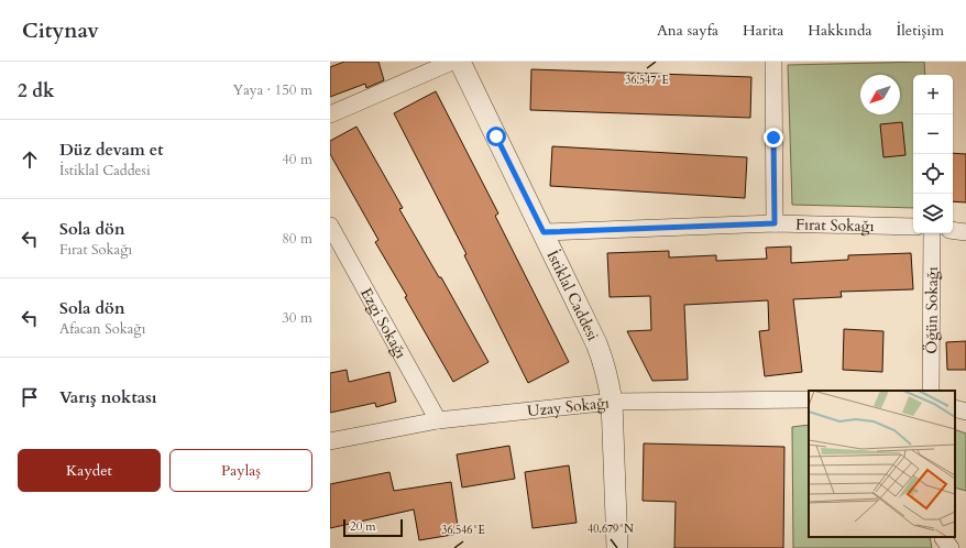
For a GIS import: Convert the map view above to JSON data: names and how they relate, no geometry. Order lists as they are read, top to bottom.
{
  "streets": {
    "street": [
      "Fırat Sokağı",
      "İstiklal Caddesi",
      "Öğün Sokağı",
      "Ezgi Sokağı",
      "Uzay Sokağı"
    ]
  },
  "crossings": [
    ["Fırat Sokağı", "İstiklal Caddesi"],
    ["İstiklal Caddesi", "Uzay Sokağı"],
    ["Ezgi Sokağı", "Uzay Sokağı"]
  ],
  "scale_bar": "20 m",
  "north": "bottom left",
  "page": {
    "header": "Citynav",
    "nav": [
      "Ana sayfa",
      "Harita",
      "Hakkında",
      "İletişim"
    ],
    "heading": ["2 dk", "Yaya · 150 m"],
    "map_buttons": ["+", "−"],
    "list": [
      ["Düz devam et", "İstiklal Caddesi", "40 m"],
      ["Sola dön", "Fırat Sokağı", "80 m"],
      ["Sola dön", "Afacan Sokağı", "30 m"],
      "Varış noktası"
    ],
    "buttons": ["Kaydet", "Paylaş"],
    "scale": "20 m"
  },
  "coordinates": ["36.547°E", "40.679°N", "36.546°E"]
}
